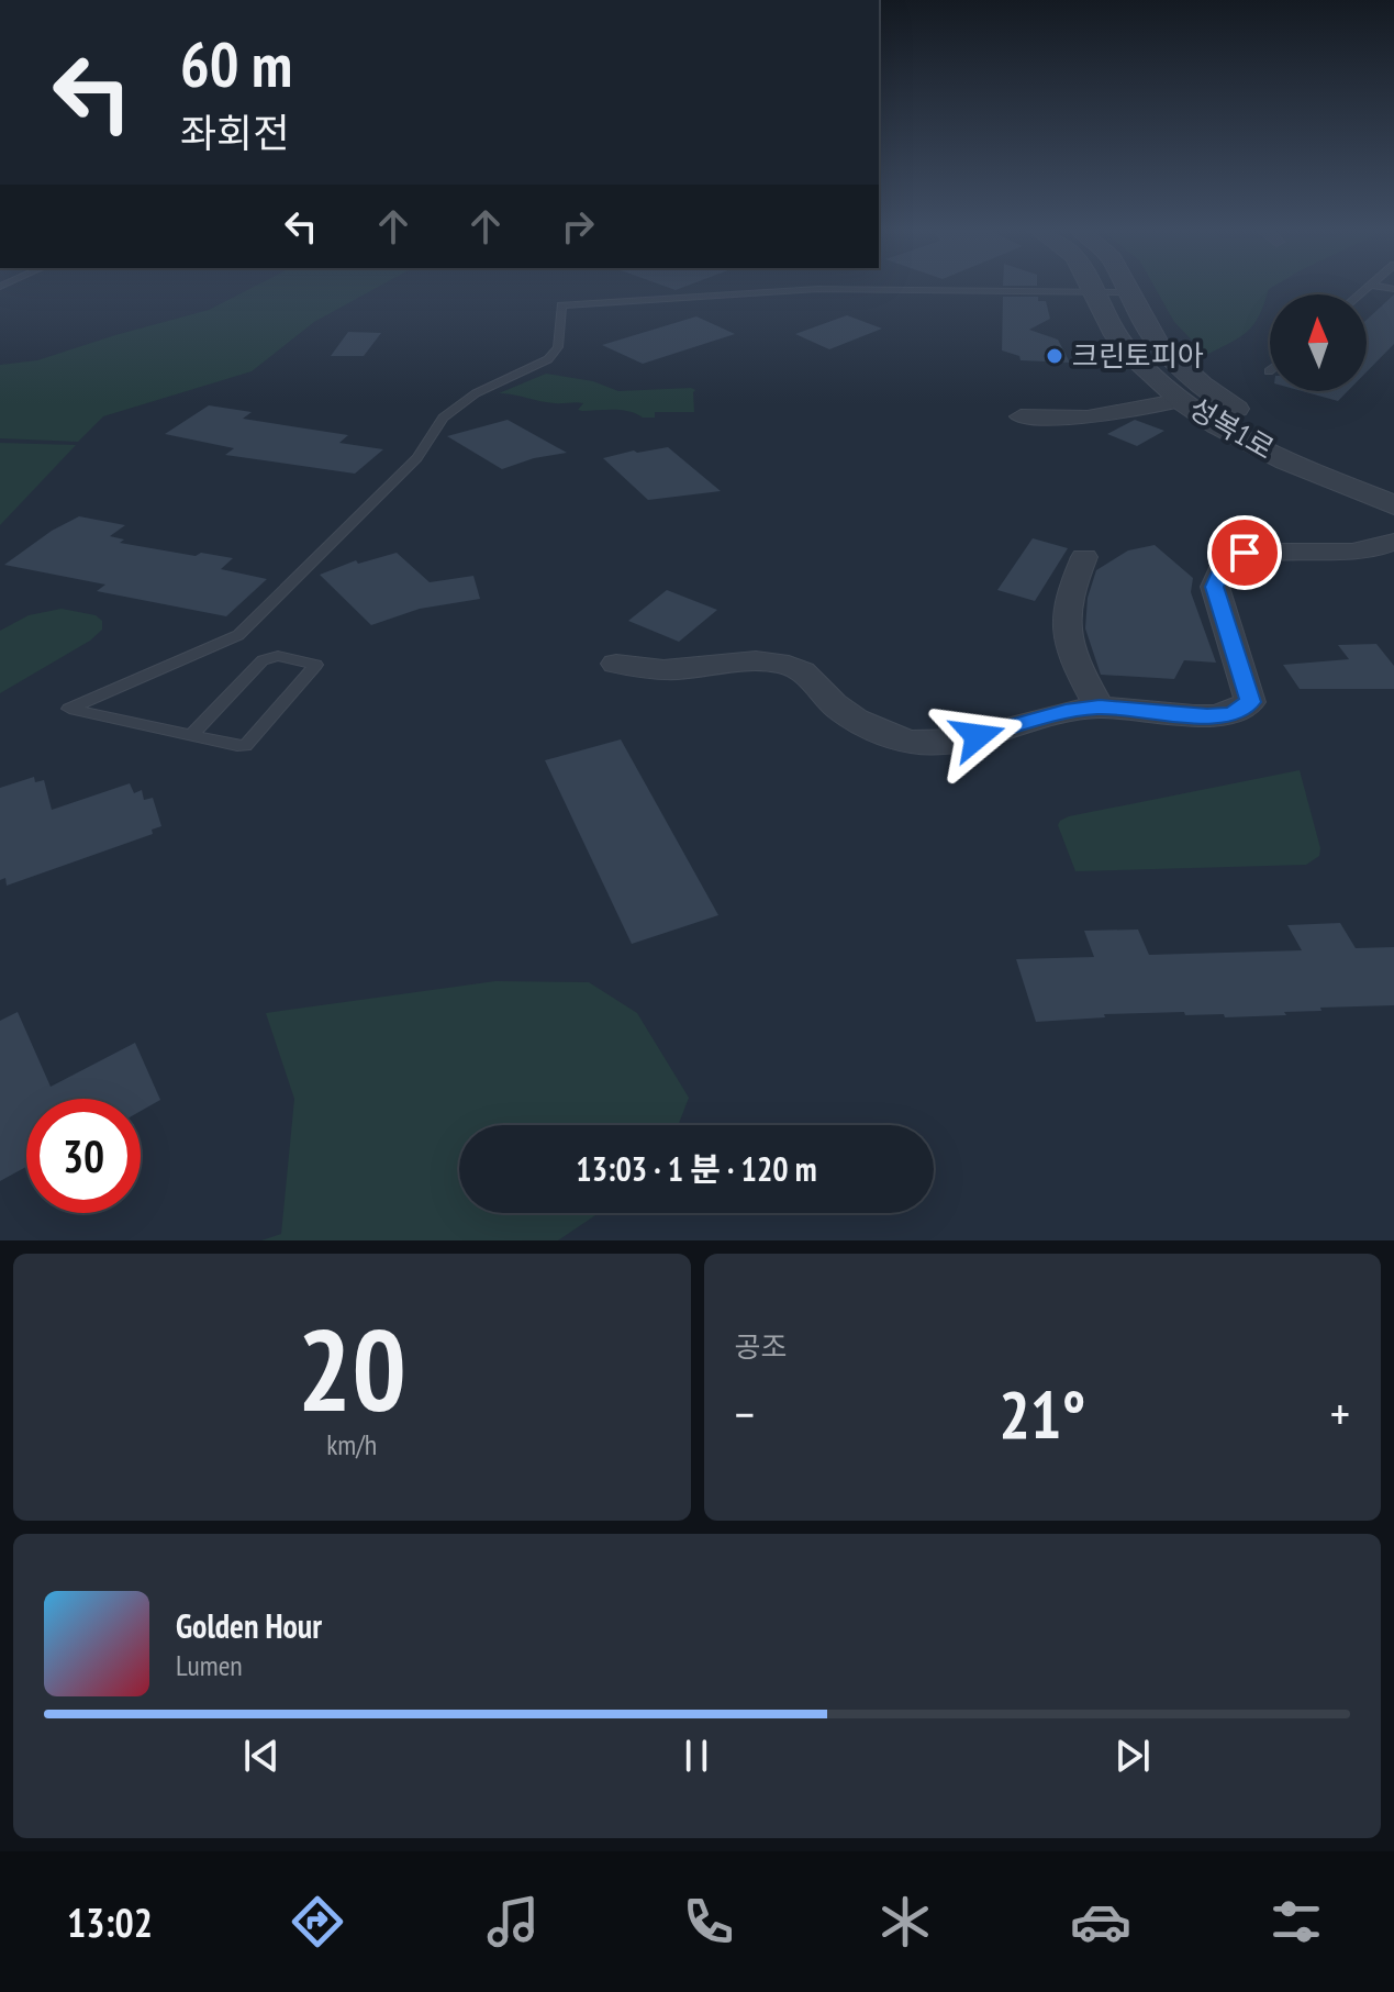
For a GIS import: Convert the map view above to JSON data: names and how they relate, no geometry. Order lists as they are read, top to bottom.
{
  "streets": {
    "street": ["성복1로"]
  },
  "places": ["크린토피아"],
  "north": "top",
  "page": {
    "turn": ["60 m", "좌회전"],
    "limit": "30",
    "trip": "13:03 · 1 분 · 120 m",
    "tile": [
      ["20", "km/h"],
      "공조"
    ],
    "heat": ["−", "21°", "+"],
    "song": ["Golden Hour", "Lumen"],
    "tabs": "13:02"
  }
}
